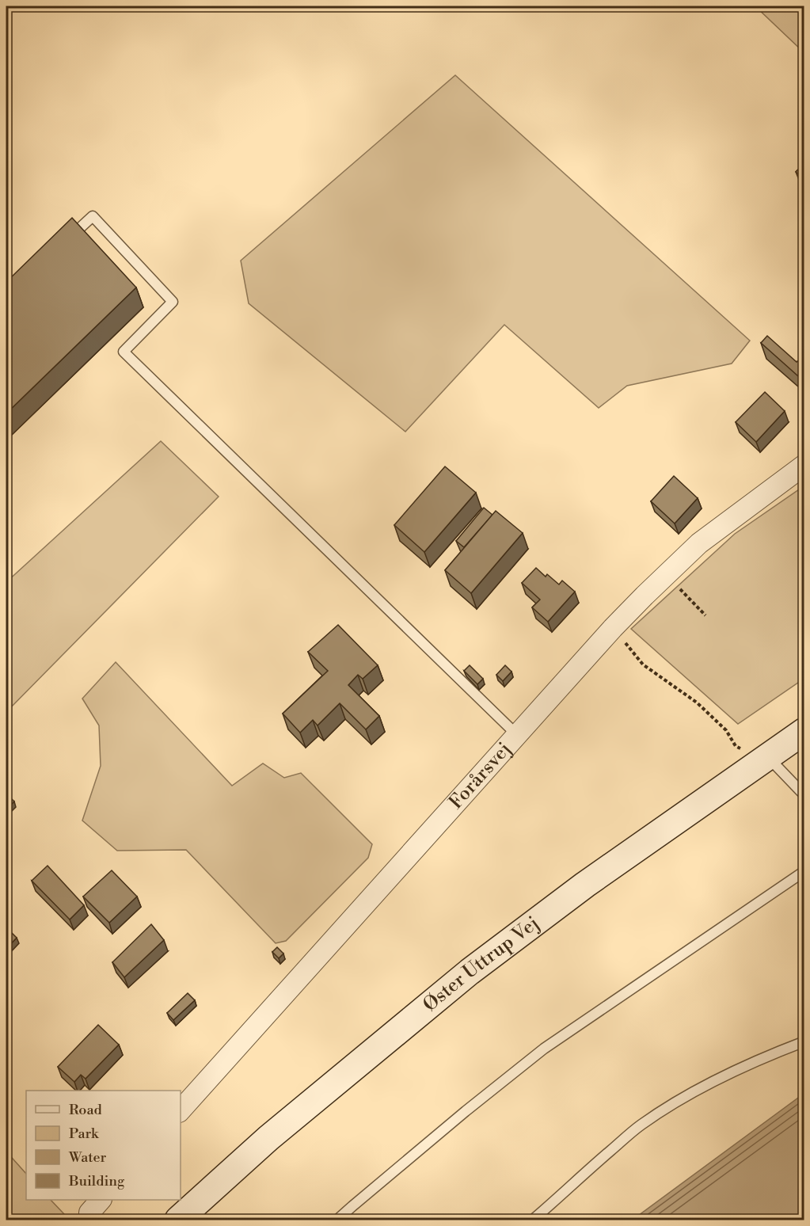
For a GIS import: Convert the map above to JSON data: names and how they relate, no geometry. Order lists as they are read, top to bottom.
{
  "streets": {
    "street": ["Forårsvej", "Øster Uttrup Vej"]
  },
  "legend": [
    "Road",
    "Park",
    "Water",
    "Building"
  ]
}
